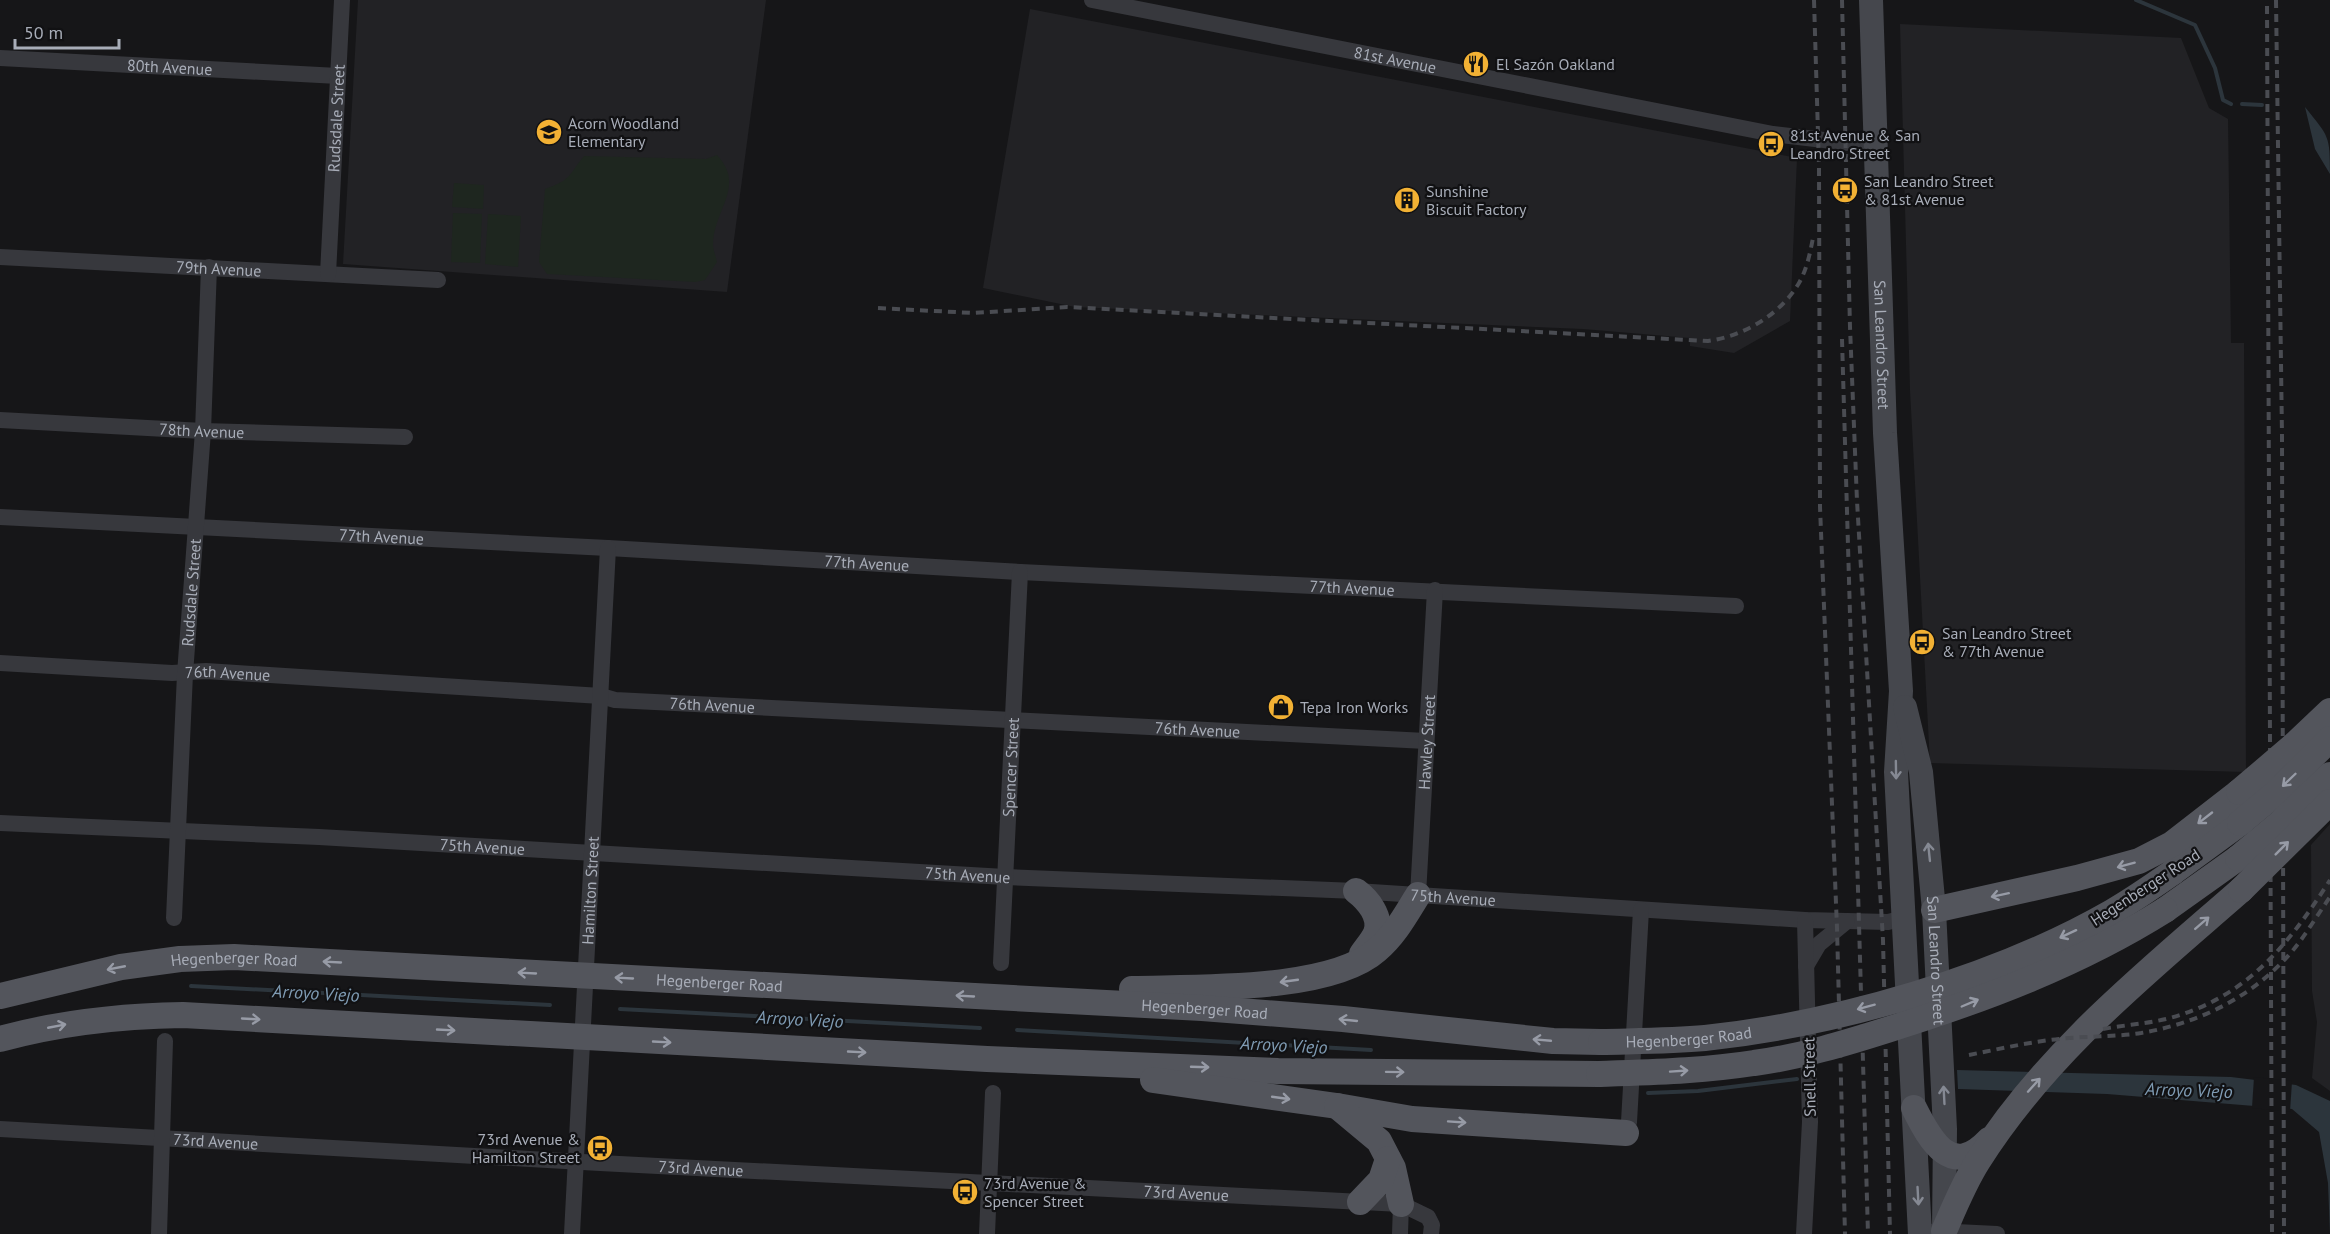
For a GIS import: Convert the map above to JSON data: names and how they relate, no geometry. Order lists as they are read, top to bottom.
{
  "streets": {
    "main road": ["San Leandro Street", "75th Avenue", "Hegenberger Road"],
    "street": [
      "81st Avenue",
      "80th Avenue",
      "Rudsdale Street",
      "79th Avenue",
      "78th Avenue",
      "77th Avenue",
      "76th Avenue",
      "Hawley Street",
      "Spencer Street",
      "Hamilton Street",
      "Snell Street",
      "73rd Avenue"
    ]
  },
  "crossings": [
    ["81st Avenue", "San Leandro Street"],
    ["80th Avenue", "Rudsdale Street"],
    ["Rudsdale Street", "79th Avenue"],
    ["Rudsdale Street", "78th Avenue"],
    ["Rudsdale Street", "77th Avenue"],
    ["Rudsdale Street", "76th Avenue"],
    ["Rudsdale Street", "75th Avenue"],
    ["San Leandro Street", "75th Avenue"],
    ["77th Avenue", "Hawley Street"],
    ["77th Avenue", "Spencer Street"],
    ["77th Avenue", "Hamilton Street"],
    ["76th Avenue", "Hawley Street"],
    ["76th Avenue", "Spencer Street"],
    ["76th Avenue", "Hamilton Street"],
    ["Hawley Street", "75th Avenue"],
    ["Spencer Street", "75th Avenue"],
    ["75th Avenue", "Hamilton Street"],
    ["75th Avenue", "Snell Street"],
    ["Hegenberger Road", "Hamilton Street"],
    ["Hamilton Street", "73rd Avenue"]
  ],
  "water": ["Arroyo Viejo"],
  "places": {
    "restaurant": ["El Sazón Oakland"],
    "school or university": ["Acorn Woodland Elementary"],
    "bus stop": [
      "81st Avenue & San Leandro Street",
      "San Leandro Street & 81st Avenue",
      "San Leandro Street & 77th Avenue",
      "73rd Avenue & Hamilton Street",
      "73rd Avenue & Spencer Street"
    ],
    "building": ["Sunshine Biscuit Factory"],
    "shop": ["Tepa Iron Works"]
  },
  "scale_bar": "50 m"
}
